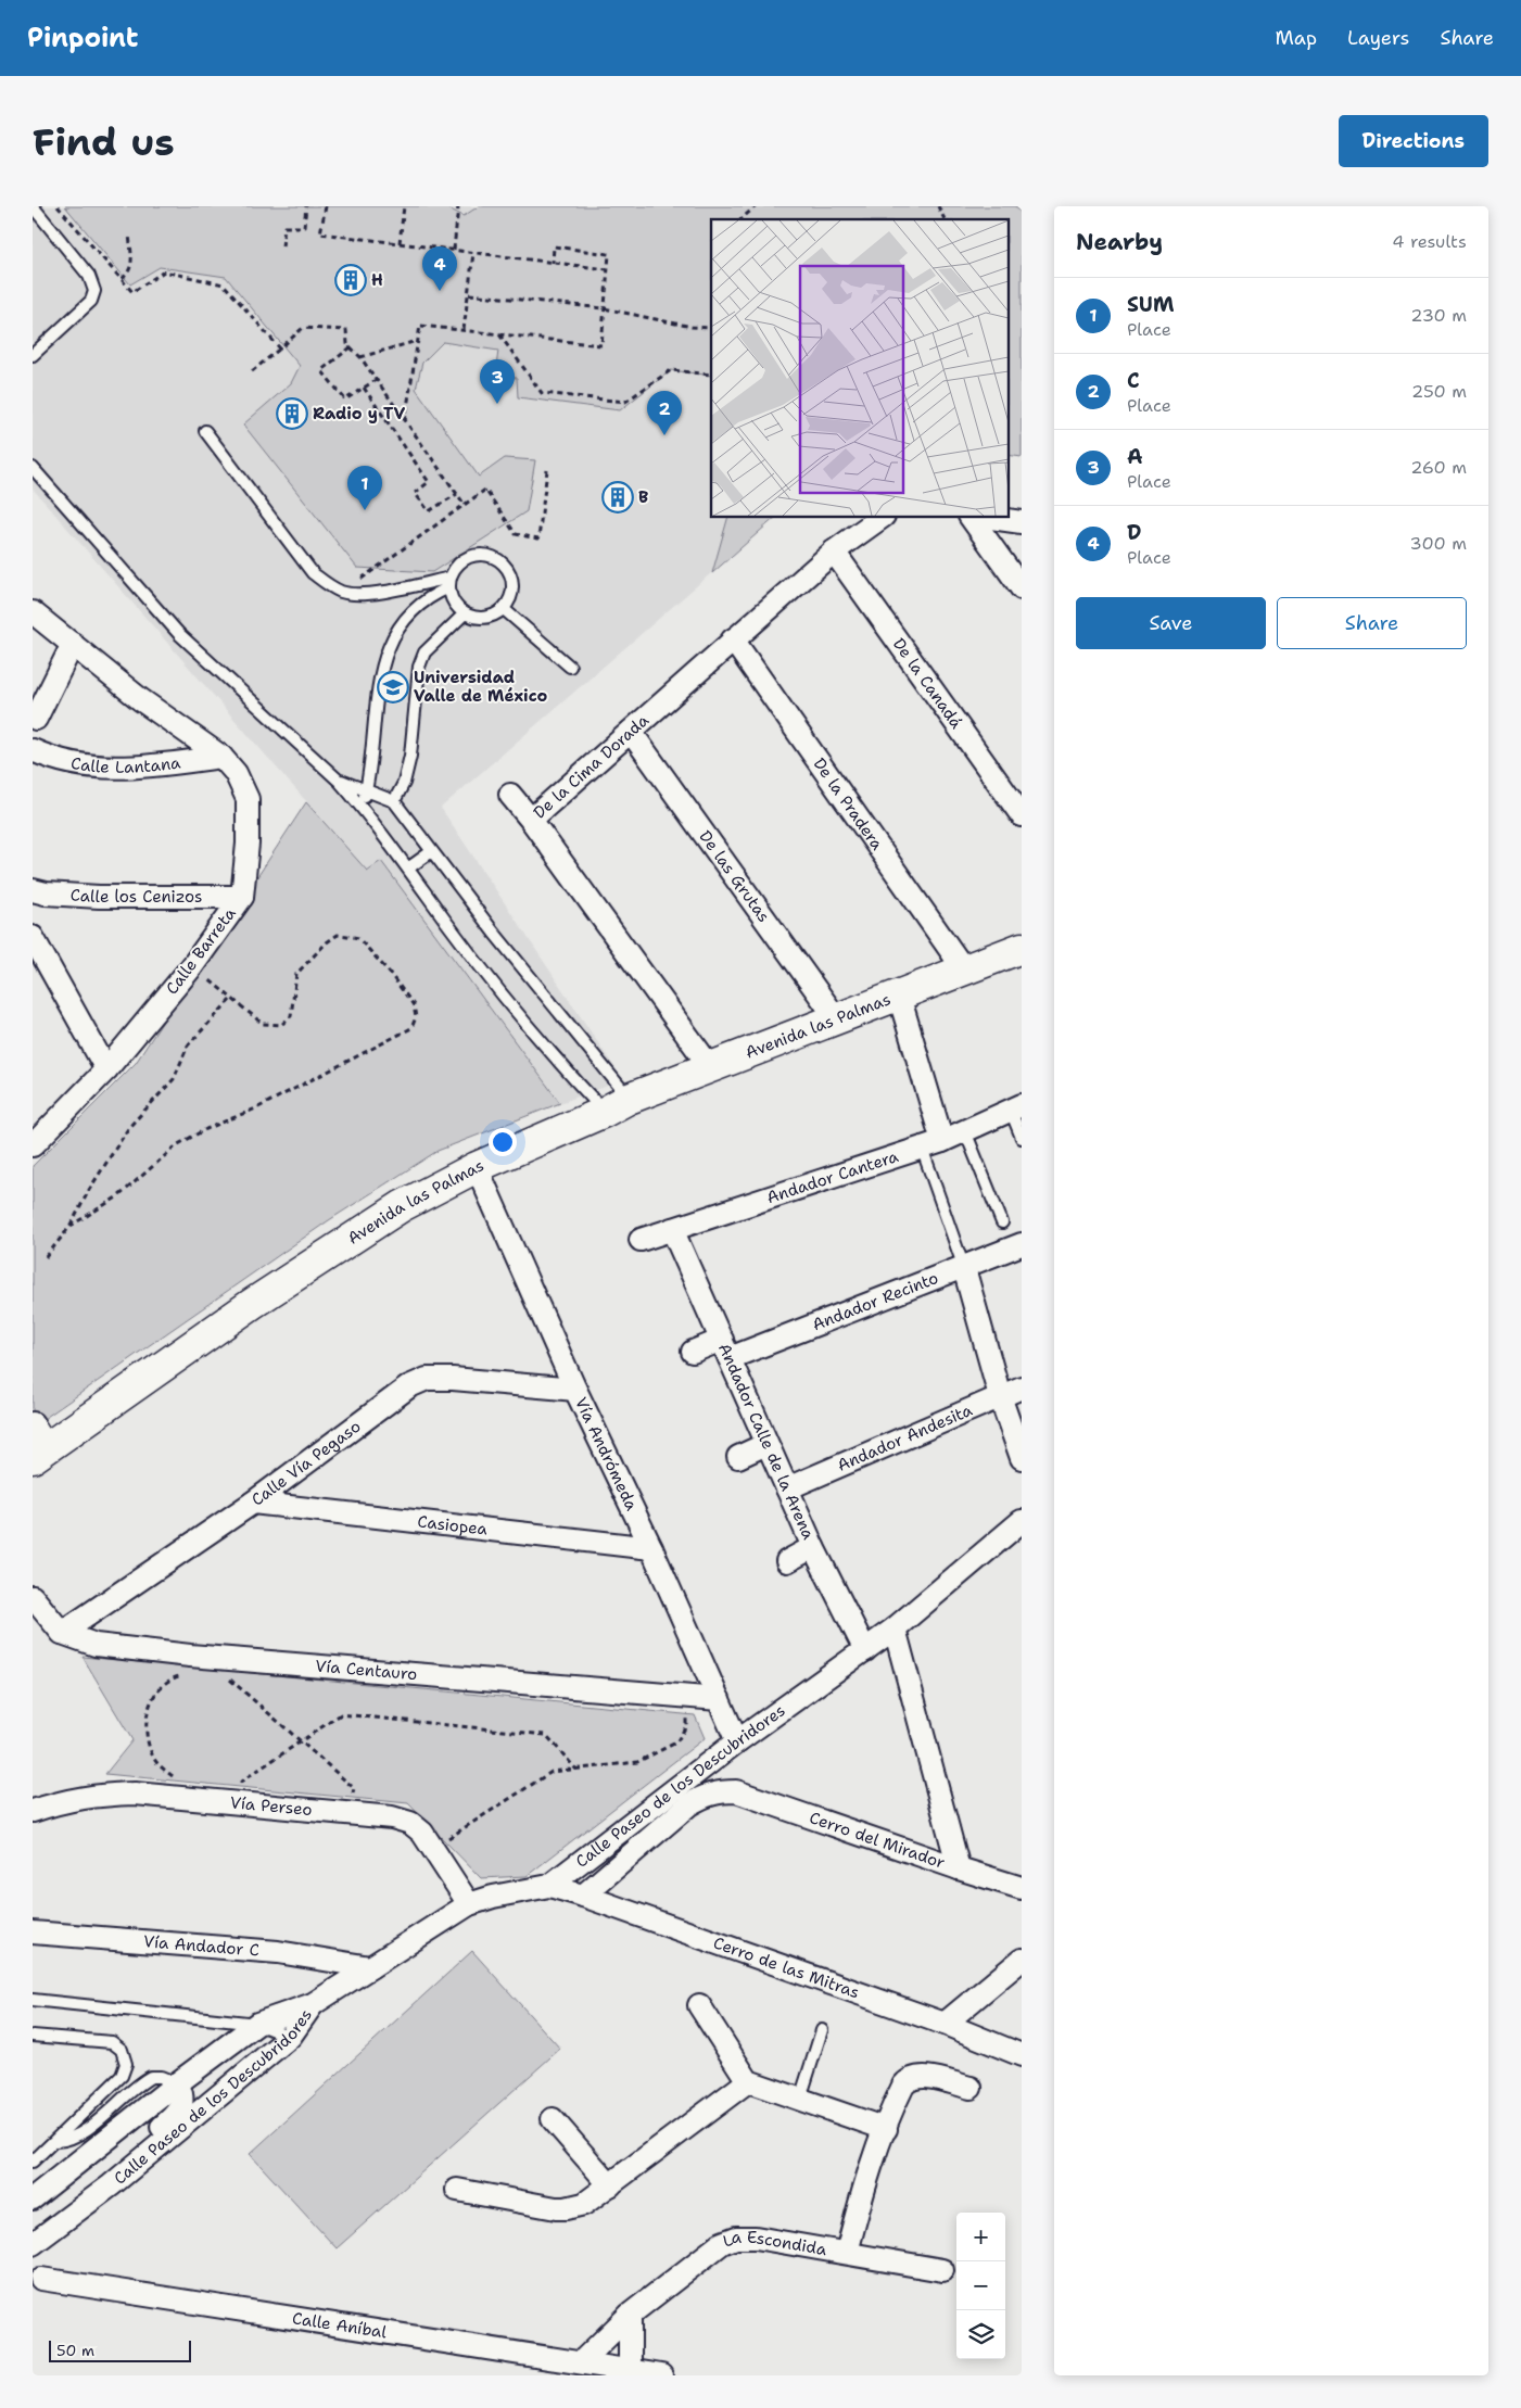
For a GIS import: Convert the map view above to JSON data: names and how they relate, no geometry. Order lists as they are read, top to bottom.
{
  "streets": {
    "street": [
      "De la Canadá",
      "Calle Lantana",
      "De la Cima Dorada",
      "De la Pradera",
      "De las Grutas",
      "Calle los Cenizos",
      "Calle Barreta",
      "Avenida las Palmas",
      "Andador Cantera",
      "Andador Recinto",
      "Andador Andesita",
      "Andador Calle de la Arena",
      "Vía Andrómeda",
      "Calle Vía Pegaso",
      "Casiopea",
      "Vía Centauro",
      "Calle Paseo de los Descubridores",
      "Vía Perseo",
      "Cerro del Mirador",
      "Vía Andador C",
      "Cerro de las Mitras",
      "La Escondida",
      "Calle Aníbal"
    ]
  },
  "crossings": [
    ["De la Canadá", "De la Cima Dorada"],
    ["Calle Lantana", "Calle Barreta"],
    ["De la Cima Dorada", "De la Pradera"],
    ["De la Cima Dorada", "De las Grutas"],
    ["De la Cima Dorada", "Avenida las Palmas"],
    ["De la Pradera", "Avenida las Palmas"],
    ["De las Grutas", "Avenida las Palmas"],
    ["Calle los Cenizos", "Calle Barreta"],
    ["Avenida las Palmas", "Vía Andrómeda"],
    ["Andador Cantera", "Andador Calle de la Arena"],
    ["Andador Recinto", "Andador Calle de la Arena"],
    ["Andador Andesita", "Andador Calle de la Arena"],
    ["Andador Calle de la Arena", "Calle Paseo de los Descubridores"],
    ["Vía Andrómeda", "Calle Vía Pegaso"],
    ["Vía Andrómeda", "Casiopea"],
    ["Vía Andrómeda", "Vía Centauro"],
    ["Vía Andrómeda", "Calle Paseo de los Descubridores"],
    ["Calle Vía Pegaso", "Casiopea"],
    ["Calle Vía Pegaso", "Vía Centauro"],
    ["Calle Paseo de los Descubridores", "Vía Perseo"],
    ["Calle Paseo de los Descubridores", "Vía Andador C"],
    ["Calle Paseo de los Descubridores", "Cerro de las Mitras"],
    ["Cerro del Mirador", "Cerro de las Mitras"],
    ["La Escondida", "Calle Aníbal"]
  ],
  "places": {
    "building": ["H", "Radio y TV", "B"],
    "school or university": ["Universidad Valle de México"]
  },
  "scale_bar": "50 m",
  "page": {
    "header": "Pinpoint",
    "nav": ["Map", "Layers", "Share"],
    "buttons": [
      "Directions",
      ["Save", "Share"]
    ],
    "title": "Find us",
    "heading": ["Nearby", "4 results"],
    "pins": [
      "4",
      "3",
      "2",
      "1"
    ],
    "list": [
      {
        "mark": "1",
        "name": "SUM",
        "note": "Place",
        "value": "230 m"
      },
      {
        "mark": "2",
        "name": "C",
        "note": "Place",
        "value": "250 m"
      },
      {
        "mark": "3",
        "name": "A",
        "note": "Place",
        "value": "260 m"
      },
      {
        "mark": "4",
        "name": "D",
        "note": "Place",
        "value": "300 m"
      }
    ],
    "map_buttons": ["+", "−"],
    "scale": "50 m"
  }
}
